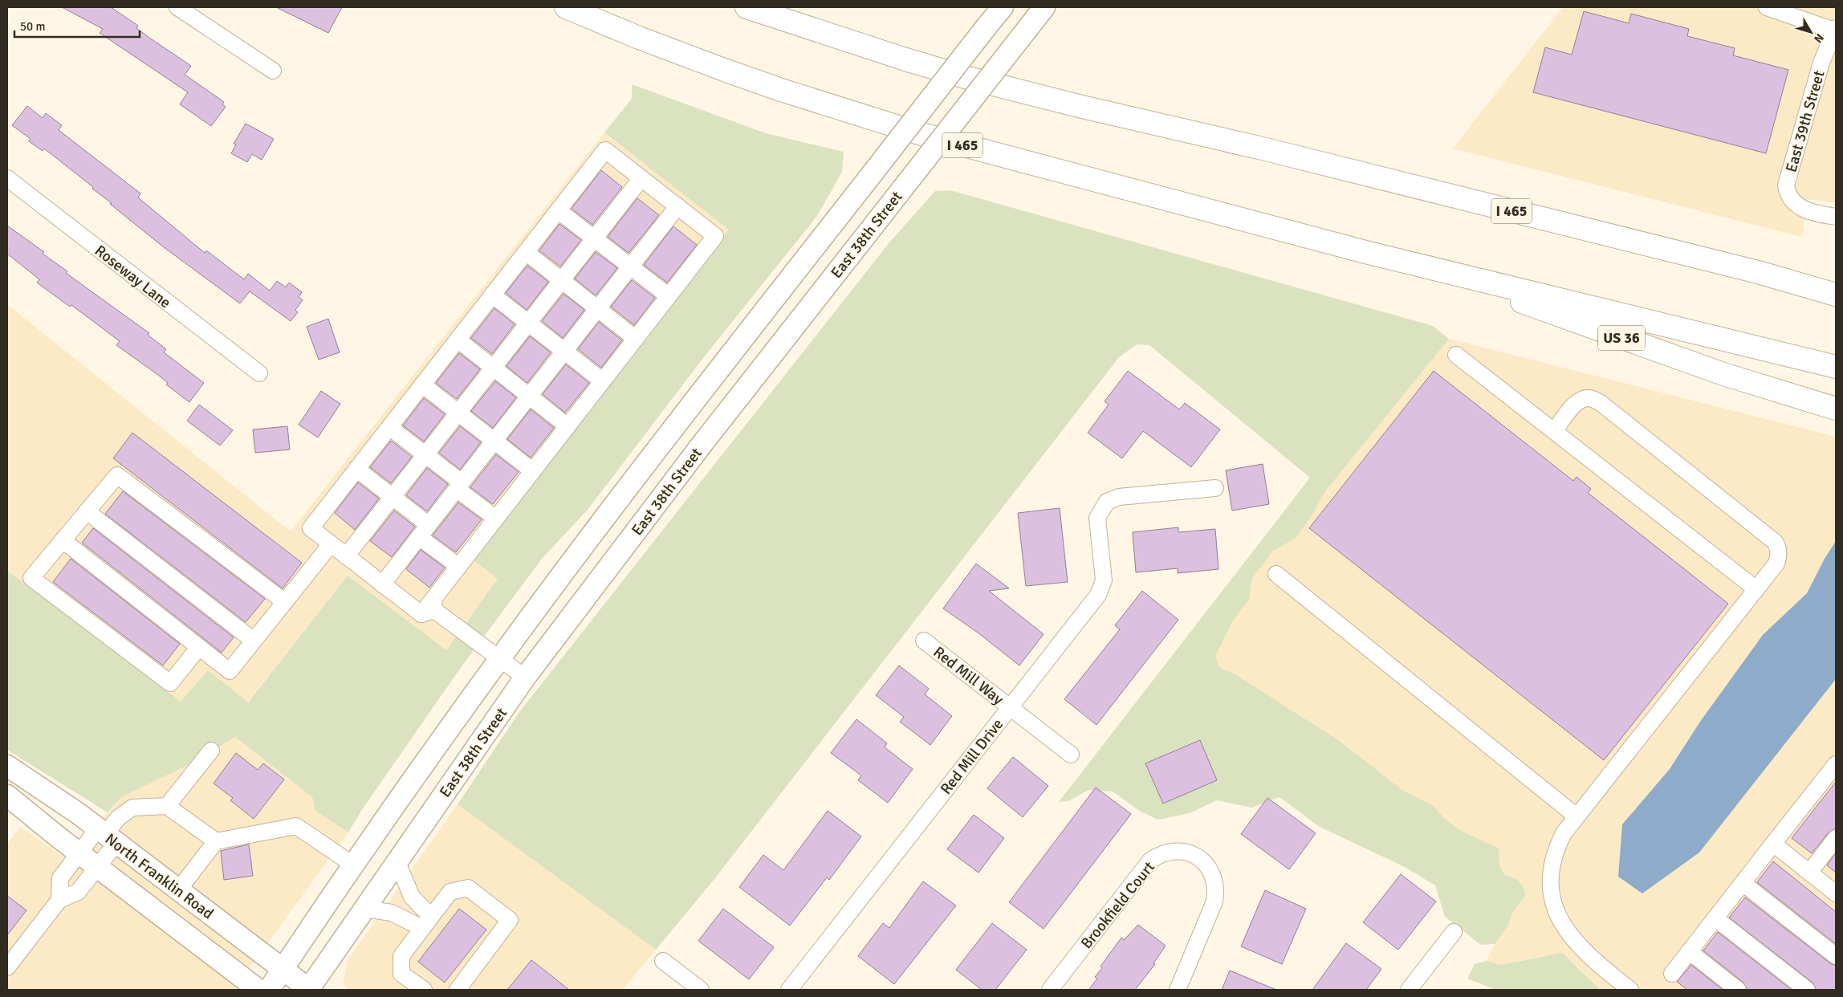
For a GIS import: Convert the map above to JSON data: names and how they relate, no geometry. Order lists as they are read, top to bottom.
{
  "streets": {
    "highway": ["I 465", "US 36"],
    "main road": ["East 38th Street", "North Franklin Road"],
    "street": [
      "East 39th Street",
      "Roseway Lane",
      "Red Mill Way",
      "Red Mill Drive",
      "Brookfield Court"
    ]
  },
  "crossings": [
    ["I 465", "US 36"],
    ["East 38th Street", "North Franklin Road"],
    ["Red Mill Way", "Red Mill Drive"]
  ],
  "scale_bar": "50 m",
  "north": "bottom right"
}
